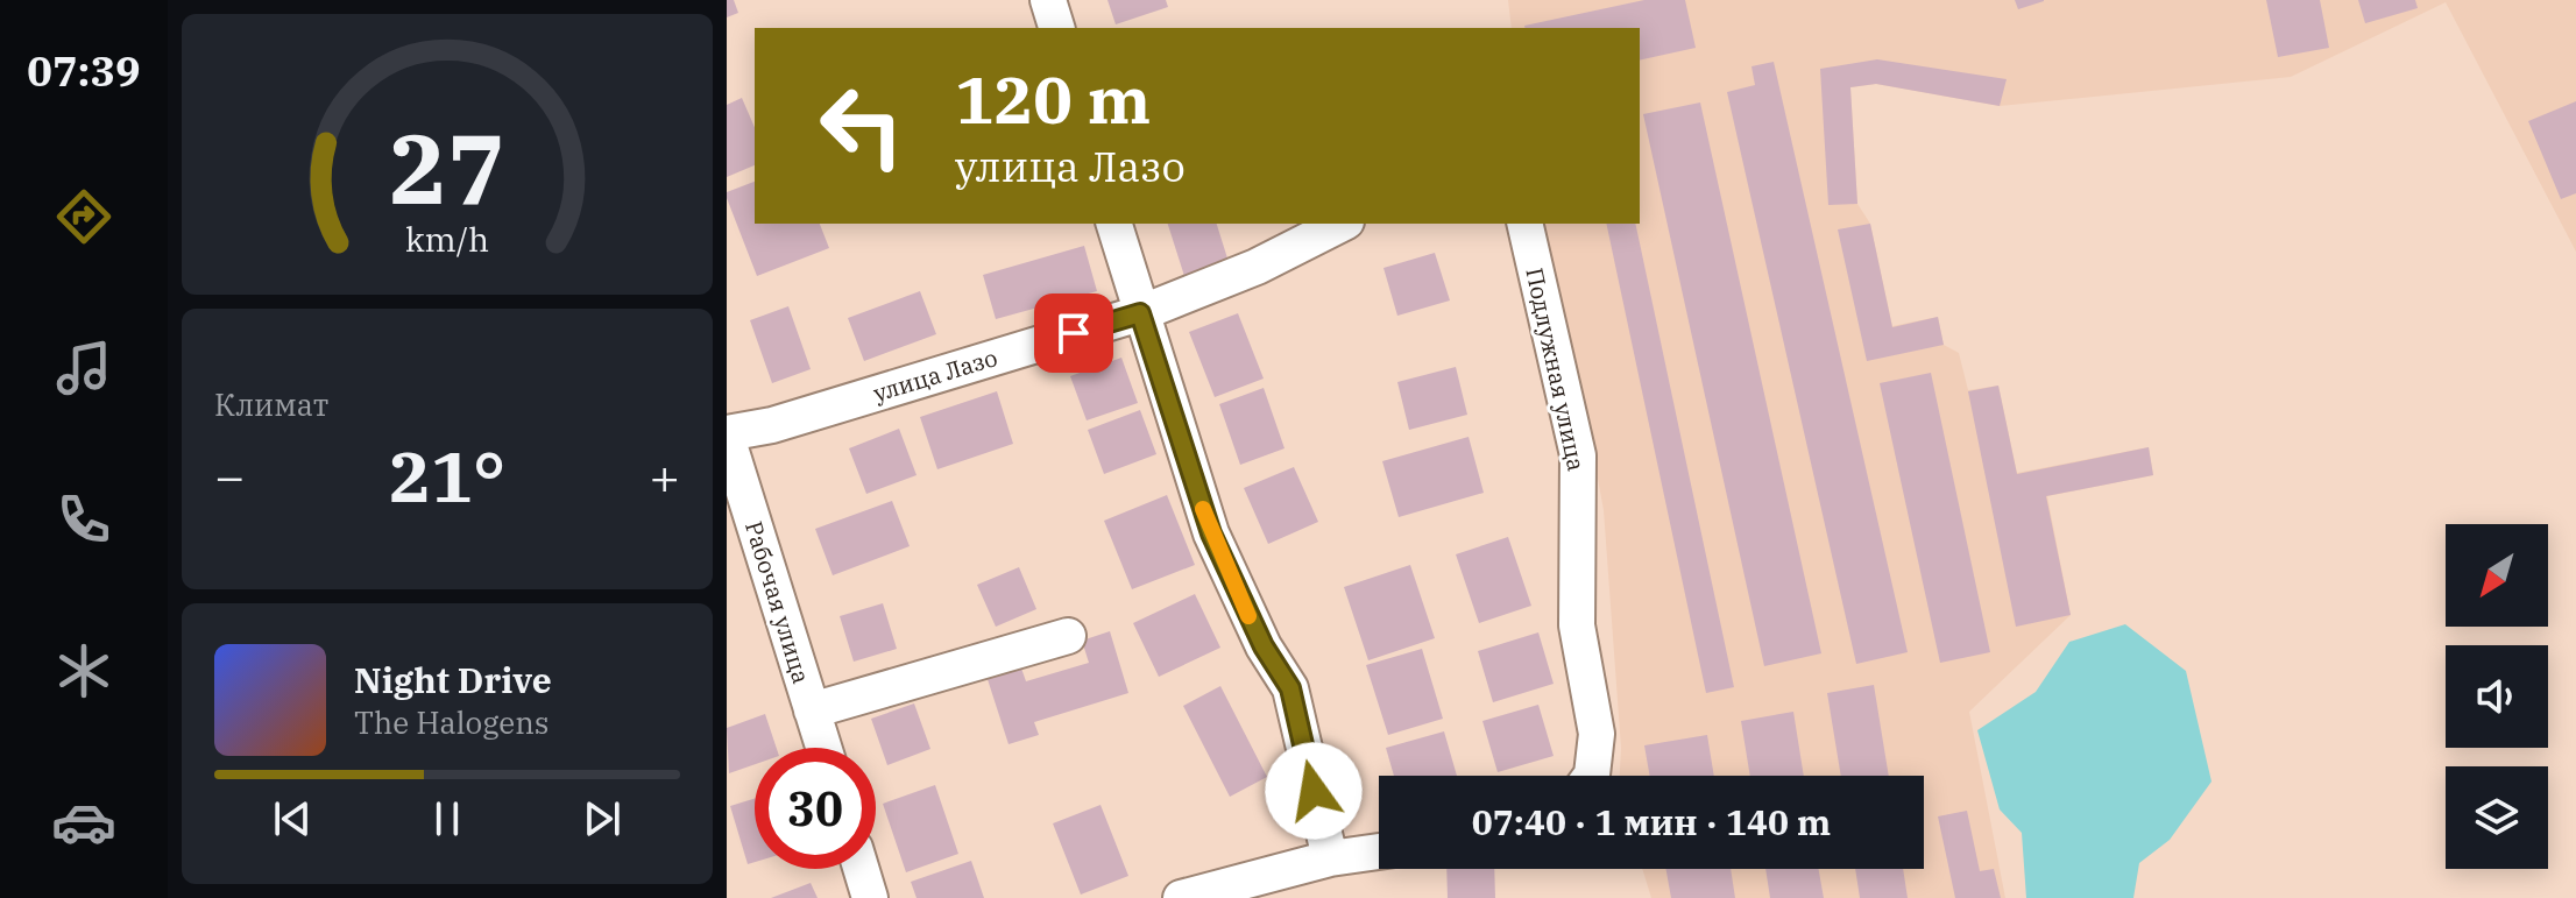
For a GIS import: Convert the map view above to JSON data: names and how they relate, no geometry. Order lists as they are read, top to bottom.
{
  "streets": {
    "street": ["Подлужная улица", "улица Лазо", "Рабочая улица"]
  },
  "crossings": [
    ["улица Лазо", "Рабочая улица"]
  ],
  "north": "bottom left",
  "page": {
    "tabs": "07:39",
    "turn": ["120 m", "улица Лазо"],
    "tile": "Климат",
    "heat": ["−", "21°", "+"],
    "song": ["Night Drive", "The Halogens"],
    "limit": "30",
    "trip": "07:40 · 1 мин · 140 m",
    "gauge": ["27", "km/h"]
  }
}
